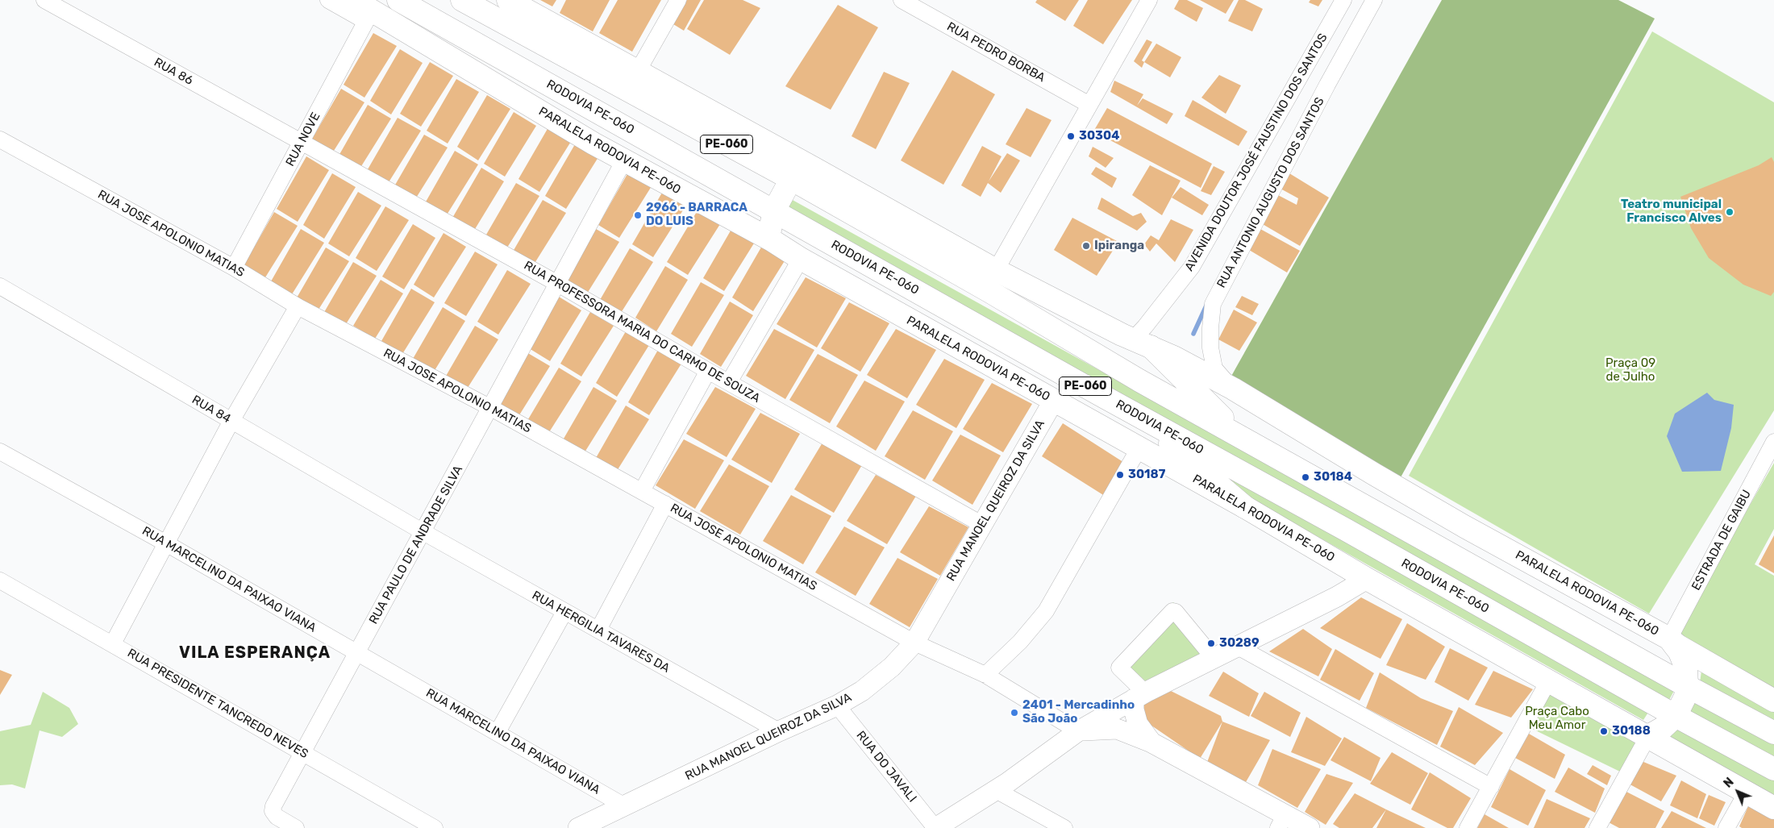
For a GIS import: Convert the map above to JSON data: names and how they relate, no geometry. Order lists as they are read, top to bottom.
{
  "streets": {
    "main road": ["RODOVIA PE-060", "PE-060", "PARALELA RODOVIA PE-060"],
    "street": [
      "RUA PEDRO BORBA",
      "RUA 86",
      "RUA NOVE",
      "AVENIDA DOUTOR JOSÉ FAUSTINO DOS SANTOS",
      "RUA ANTONIO AUGUSTO DOS SANTOS",
      "RUA JOSE APOLONIO MATIAS",
      "RUA PROFESSORA MARIA DO CARMO DE SOUZA",
      "RUA 84",
      "RUA MANOEL QUEIROZ DA SILVA",
      "ESTRADA DE GAIBU",
      "RUA PAULO DE ANDRADE SILVA",
      "RUA MARCELINO DA PAIXAO VIANA",
      "RUA HERGILIA TAVARES DA",
      "RUA PRESIDENTE TANCREDO NEVES",
      "RUA DO JAVALI"
    ]
  },
  "crossings": [
    ["RUA 86", "RUA NOVE"],
    ["RUA 86", "RUA PROFESSORA MARIA DO CARMO DE SOUZA"],
    ["RUA NOVE", "PARALELA RODOVIA PE-060"],
    ["RUA NOVE", "RUA JOSE APOLONIO MATIAS"],
    ["RUA NOVE", "RUA PROFESSORA MARIA DO CARMO DE SOUZA"],
    ["PARALELA RODOVIA PE-060", "AVENIDA DOUTOR JOSÉ FAUSTINO DOS SANTOS"],
    ["PARALELA RODOVIA PE-060", "RUA ANTONIO AUGUSTO DOS SANTOS"],
    ["PARALELA RODOVIA PE-060", "RUA MANOEL QUEIROZ DA SILVA"],
    ["PARALELA RODOVIA PE-060", "ESTRADA DE GAIBU"],
    ["PARALELA RODOVIA PE-060", "RUA PAULO DE ANDRADE SILVA"],
    ["RUA JOSE APOLONIO MATIAS", "RUA MANOEL QUEIROZ DA SILVA"],
    ["RUA JOSE APOLONIO MATIAS", "RUA PAULO DE ANDRADE SILVA"],
    ["RUA PROFESSORA MARIA DO CARMO DE SOUZA", "RUA MANOEL QUEIROZ DA SILVA"],
    ["RUA PROFESSORA MARIA DO CARMO DE SOUZA", "RUA PAULO DE ANDRADE SILVA"],
    ["RUA 84", "RUA PAULO DE ANDRADE SILVA"],
    ["RUA 84", "RUA HERGILIA TAVARES DA"],
    ["RUA MANOEL QUEIROZ DA SILVA", "RUA MARCELINO DA PAIXAO VIANA"],
    ["RUA MANOEL QUEIROZ DA SILVA", "RUA HERGILIA TAVARES DA"],
    ["RUA MANOEL QUEIROZ DA SILVA", "RUA DO JAVALI"],
    ["RUA PAULO DE ANDRADE SILVA", "RUA MARCELINO DA PAIXAO VIANA"],
    ["RUA PAULO DE ANDRADE SILVA", "RUA HERGILIA TAVARES DA"],
    ["RUA PAULO DE ANDRADE SILVA", "RUA PRESIDENTE TANCREDO NEVES"]
  ],
  "districts": ["VILA ESPERANÇA"],
  "parks": ["Praça 09 de Julho", "Praça Cabo Meu Amor"],
  "places": [
    "30304",
    "Teatro municipal Francisco Alves",
    "2966 - BARRACA DO LUIS",
    "Ipiranga",
    "30187",
    "30184",
    "30289",
    "2401 - Mercadinho São João",
    "30188"
  ],
  "north": "top left"
}
